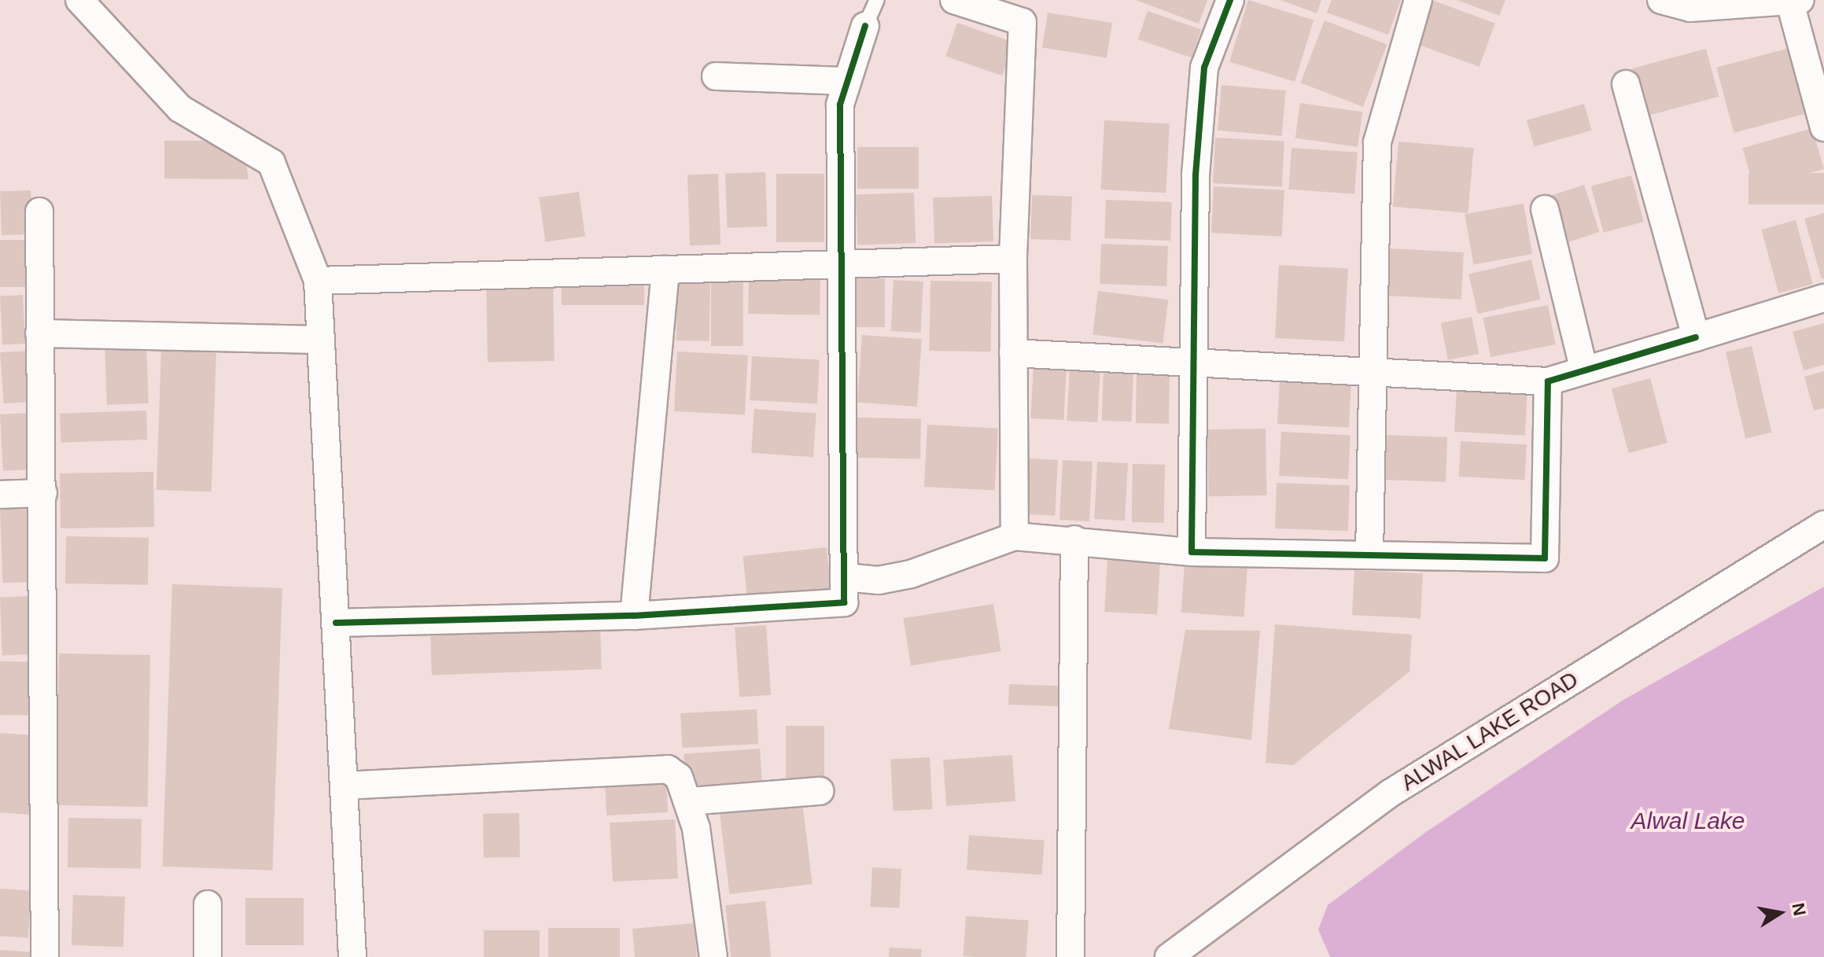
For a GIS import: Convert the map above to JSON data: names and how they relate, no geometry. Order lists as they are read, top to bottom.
{
  "streets": {
    "street": ["ALWAL LAKE ROAD"]
  },
  "water": ["Alwal Lake"],
  "north": "right"
}
